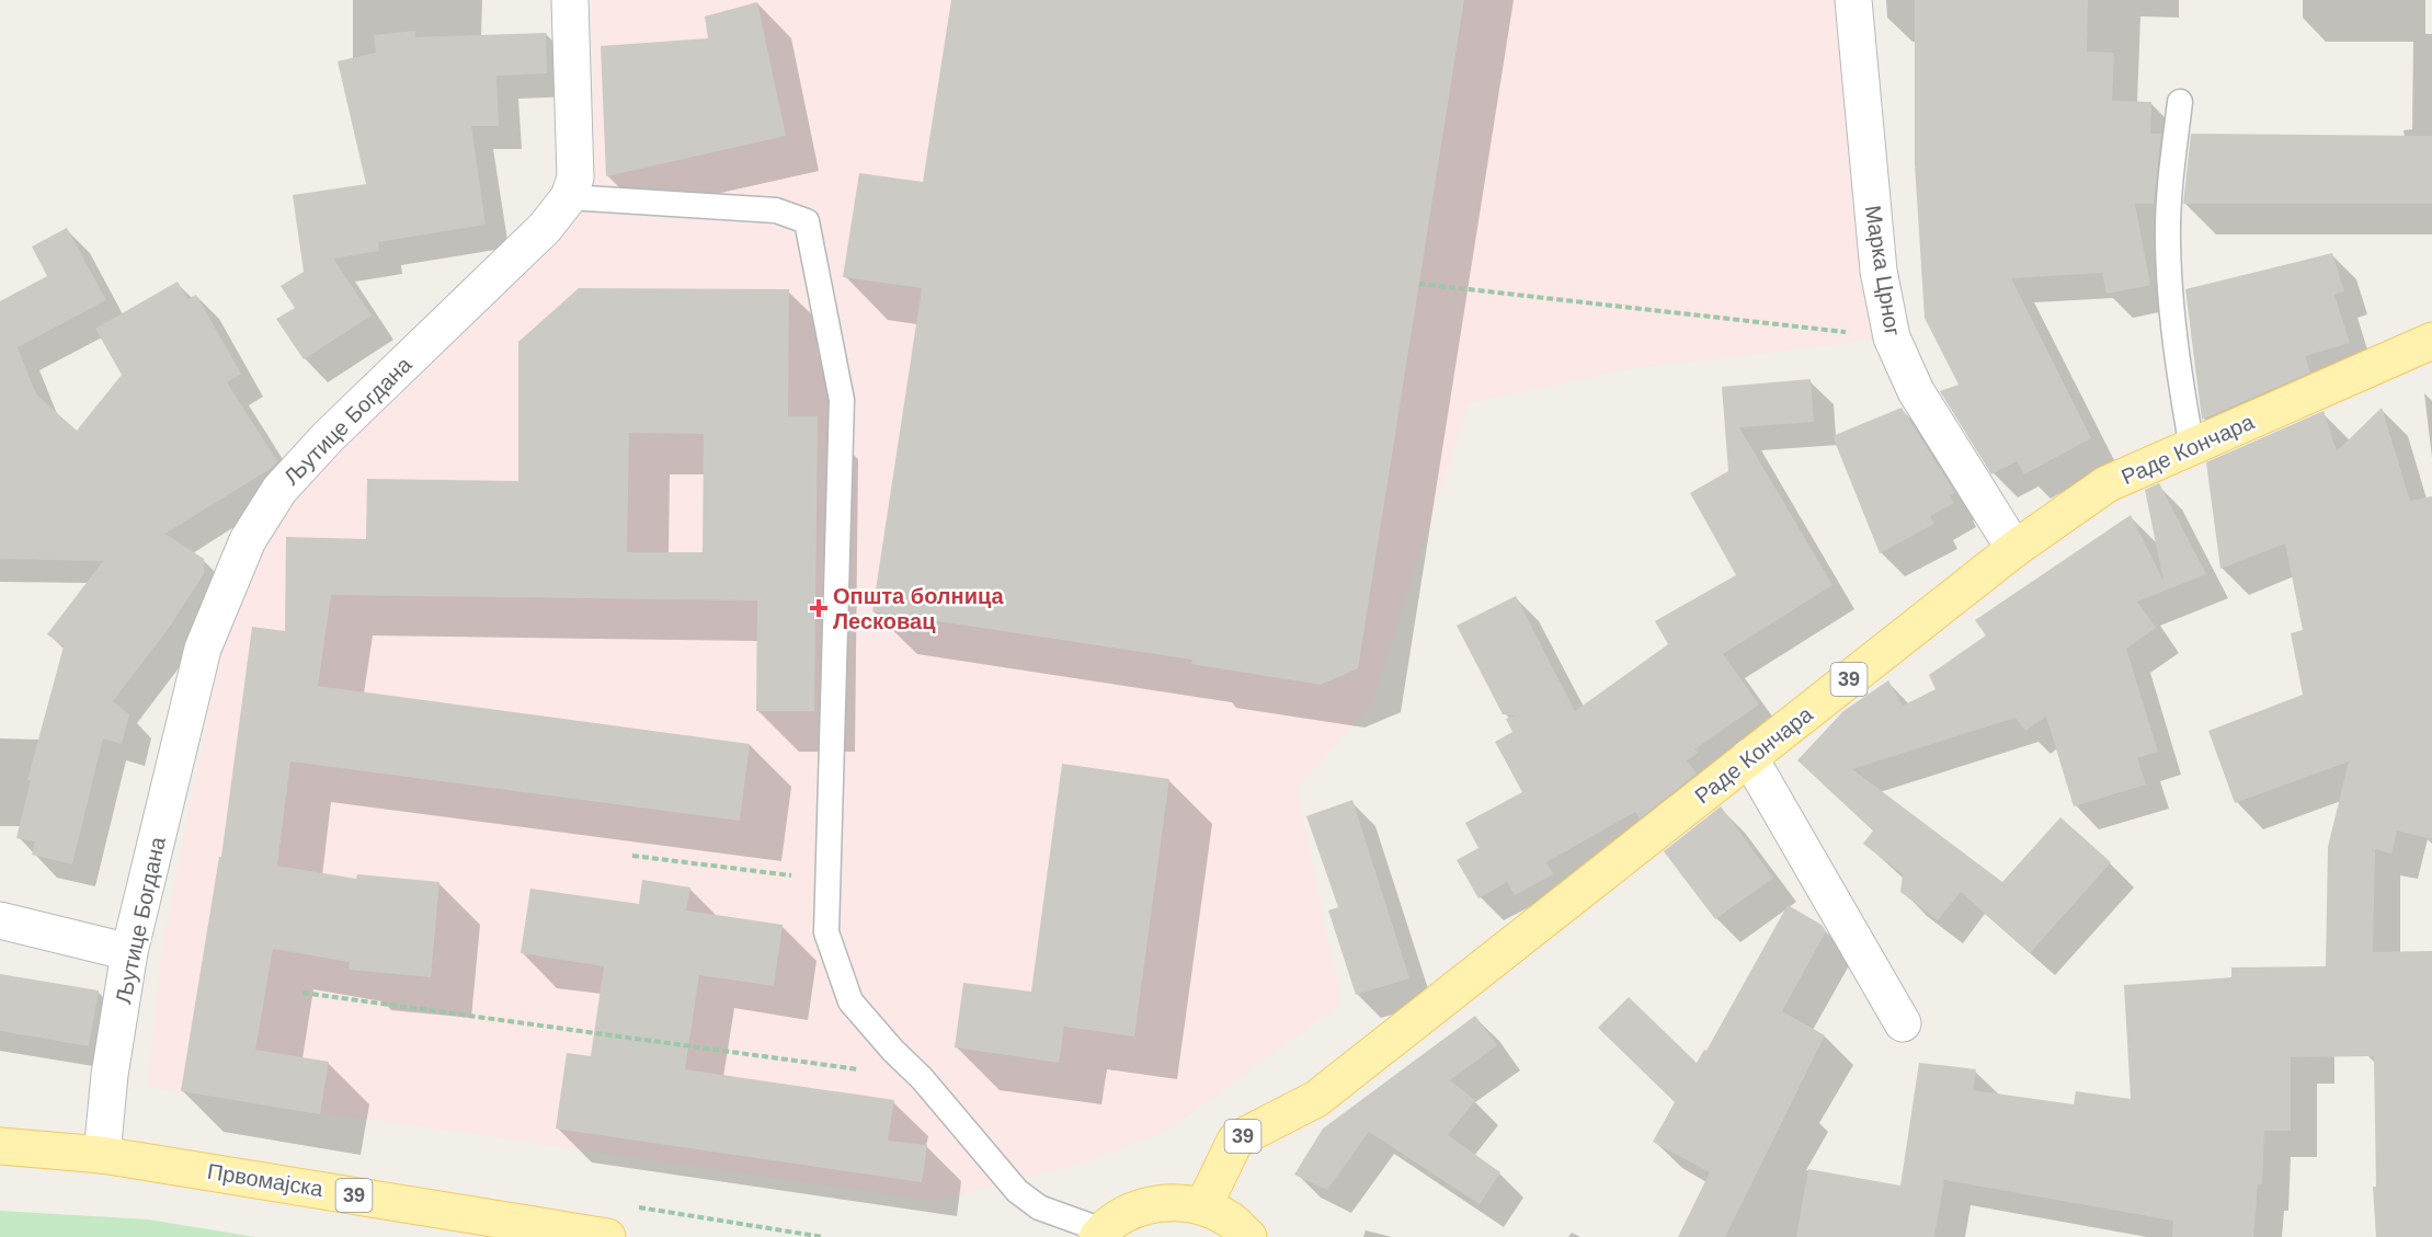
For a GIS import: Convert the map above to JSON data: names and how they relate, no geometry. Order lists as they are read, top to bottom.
{
  "streets": {
    "main road": ["Раде Кончара", "39", "Првомајска"],
    "street": ["Марка Црног", "Љутице Богдана"]
  },
  "crossings": [
    ["Марка Црног", "Раде Кончара"],
    ["Љутице Богдана", "Првомајска"]
  ],
  "places": {
    "health": ["Општа болница Лесковац"]
  }
}
